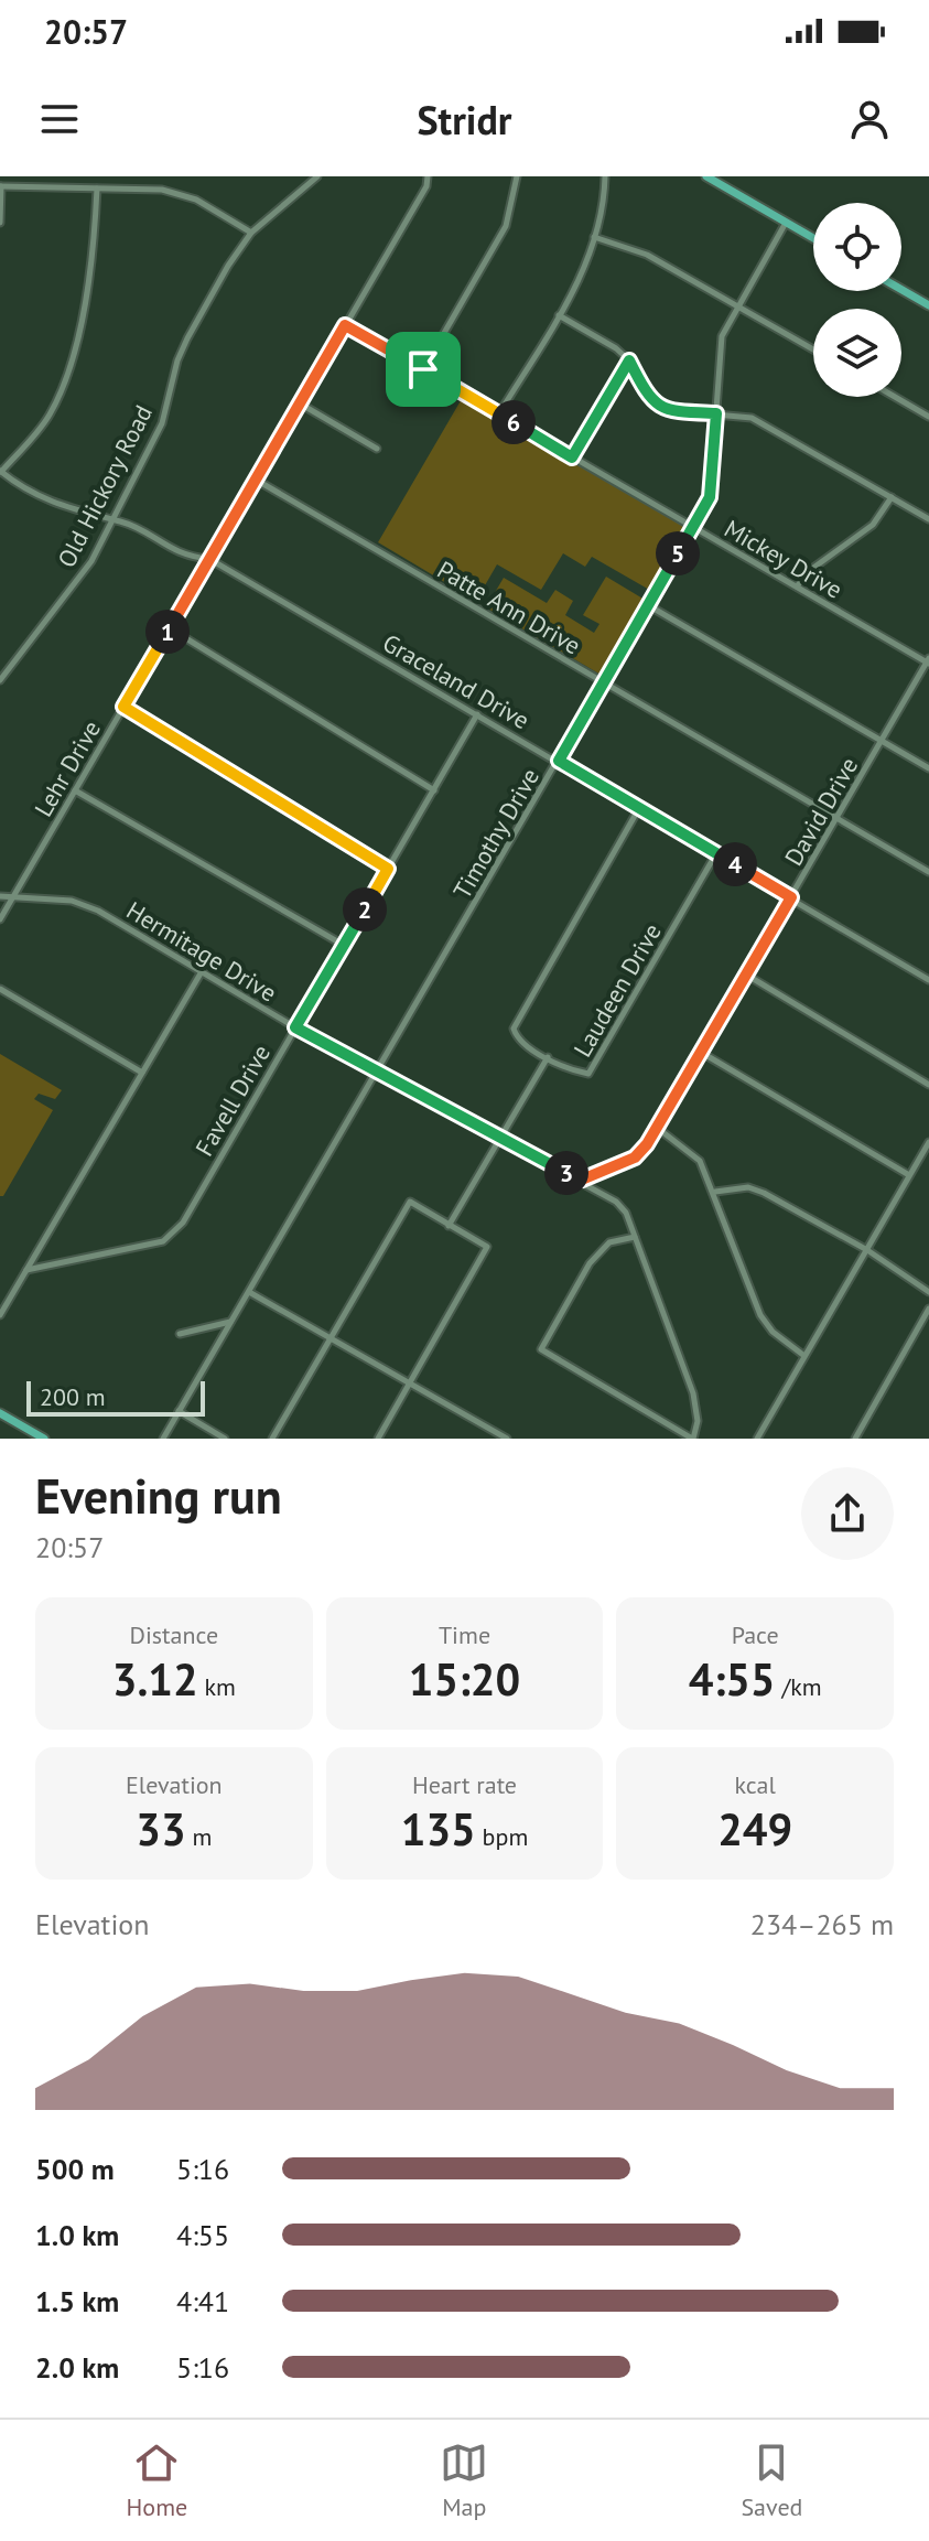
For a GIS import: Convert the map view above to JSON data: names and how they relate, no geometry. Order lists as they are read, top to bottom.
{
  "streets": {
    "street": [
      "Old Hickory Road",
      "Mickey Drive",
      "Patte Ann Drive",
      "Graceland Drive",
      "Lehr Drive",
      "David Drive",
      "Timothy Drive",
      "Hermitage Drive",
      "Laudeen Drive",
      "Favell Drive"
    ]
  },
  "crossings": [
    ["Old Hickory Road", "Graceland Drive"],
    ["Mickey Drive", "Lehr Drive"],
    ["Mickey Drive", "David Drive"],
    ["Mickey Drive", "Timothy Drive"],
    ["Patte Ann Drive", "Lehr Drive"],
    ["Patte Ann Drive", "David Drive"],
    ["Patte Ann Drive", "Timothy Drive"],
    ["Graceland Drive", "Lehr Drive"],
    ["Graceland Drive", "David Drive"],
    ["Graceland Drive", "Timothy Drive"],
    ["Graceland Drive", "Laudeen Drive"],
    ["Graceland Drive", "Favell Drive"],
    ["Lehr Drive", "Hermitage Drive"],
    ["David Drive", "Hermitage Drive"],
    ["Timothy Drive", "Hermitage Drive"],
    ["Hermitage Drive", "Laudeen Drive"],
    ["Hermitage Drive", "Favell Drive"]
  ],
  "scale_bar": "200 m",
  "page": {
    "status": "20:57",
    "header": "Stridr",
    "pins": [
      "6",
      "5",
      "1",
      "4",
      "2",
      "3"
    ],
    "scale": "200 m",
    "heading": ["Evening run", "20:57"],
    "stats": [
      ["Distance", "3.12 km"],
      ["Time", "15:20"],
      ["Pace", "4:55 /km"],
      ["Elevation", "33 m"],
      ["Heart rate", "135 bpm"],
      ["kcal", "249"]
    ],
    "chart": ["Elevation", "234–265 m"],
    "list": [
      {
        "name": "500 m",
        "note": "5:16"
      },
      {
        "name": "1.0 km",
        "note": "4:55"
      },
      {
        "name": "1.5 km",
        "note": "4:41"
      },
      {
        "name": "2.0 km",
        "note": "5:16"
      }
    ],
    "tabs": ["Home", "Map", "Saved"]
  }
}
